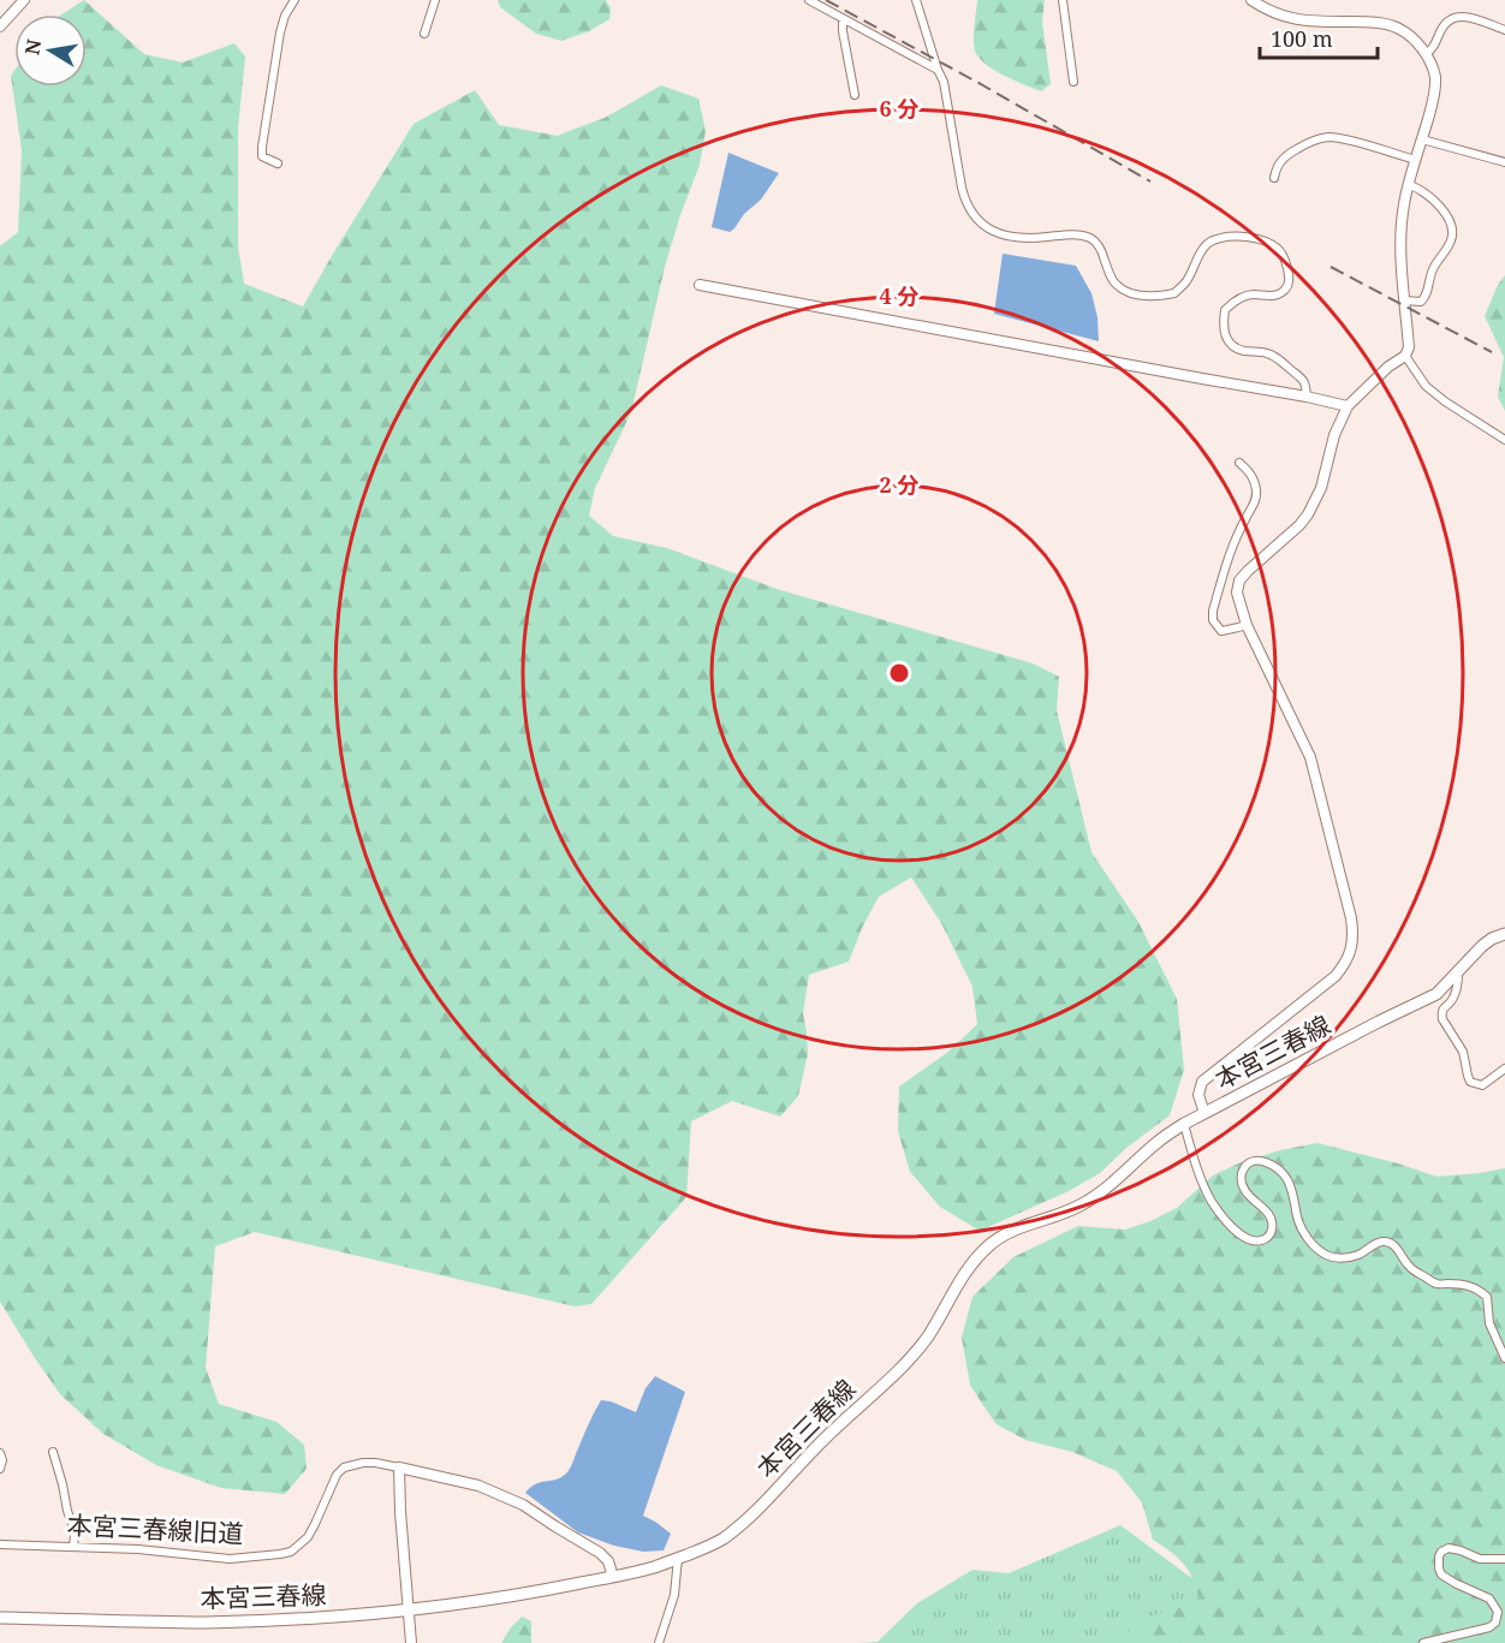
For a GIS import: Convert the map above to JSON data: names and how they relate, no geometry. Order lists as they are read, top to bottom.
{
  "streets": {
    "main road": ["本宮三春線"],
    "street": ["本宮三春線旧道"]
  },
  "crossings": [
    ["本宮三春線", "本宮三春線旧道"]
  ],
  "scale_bar": "100 m",
  "north": "left",
  "rings": ["6 分", "4 分", "2 分"]
}
